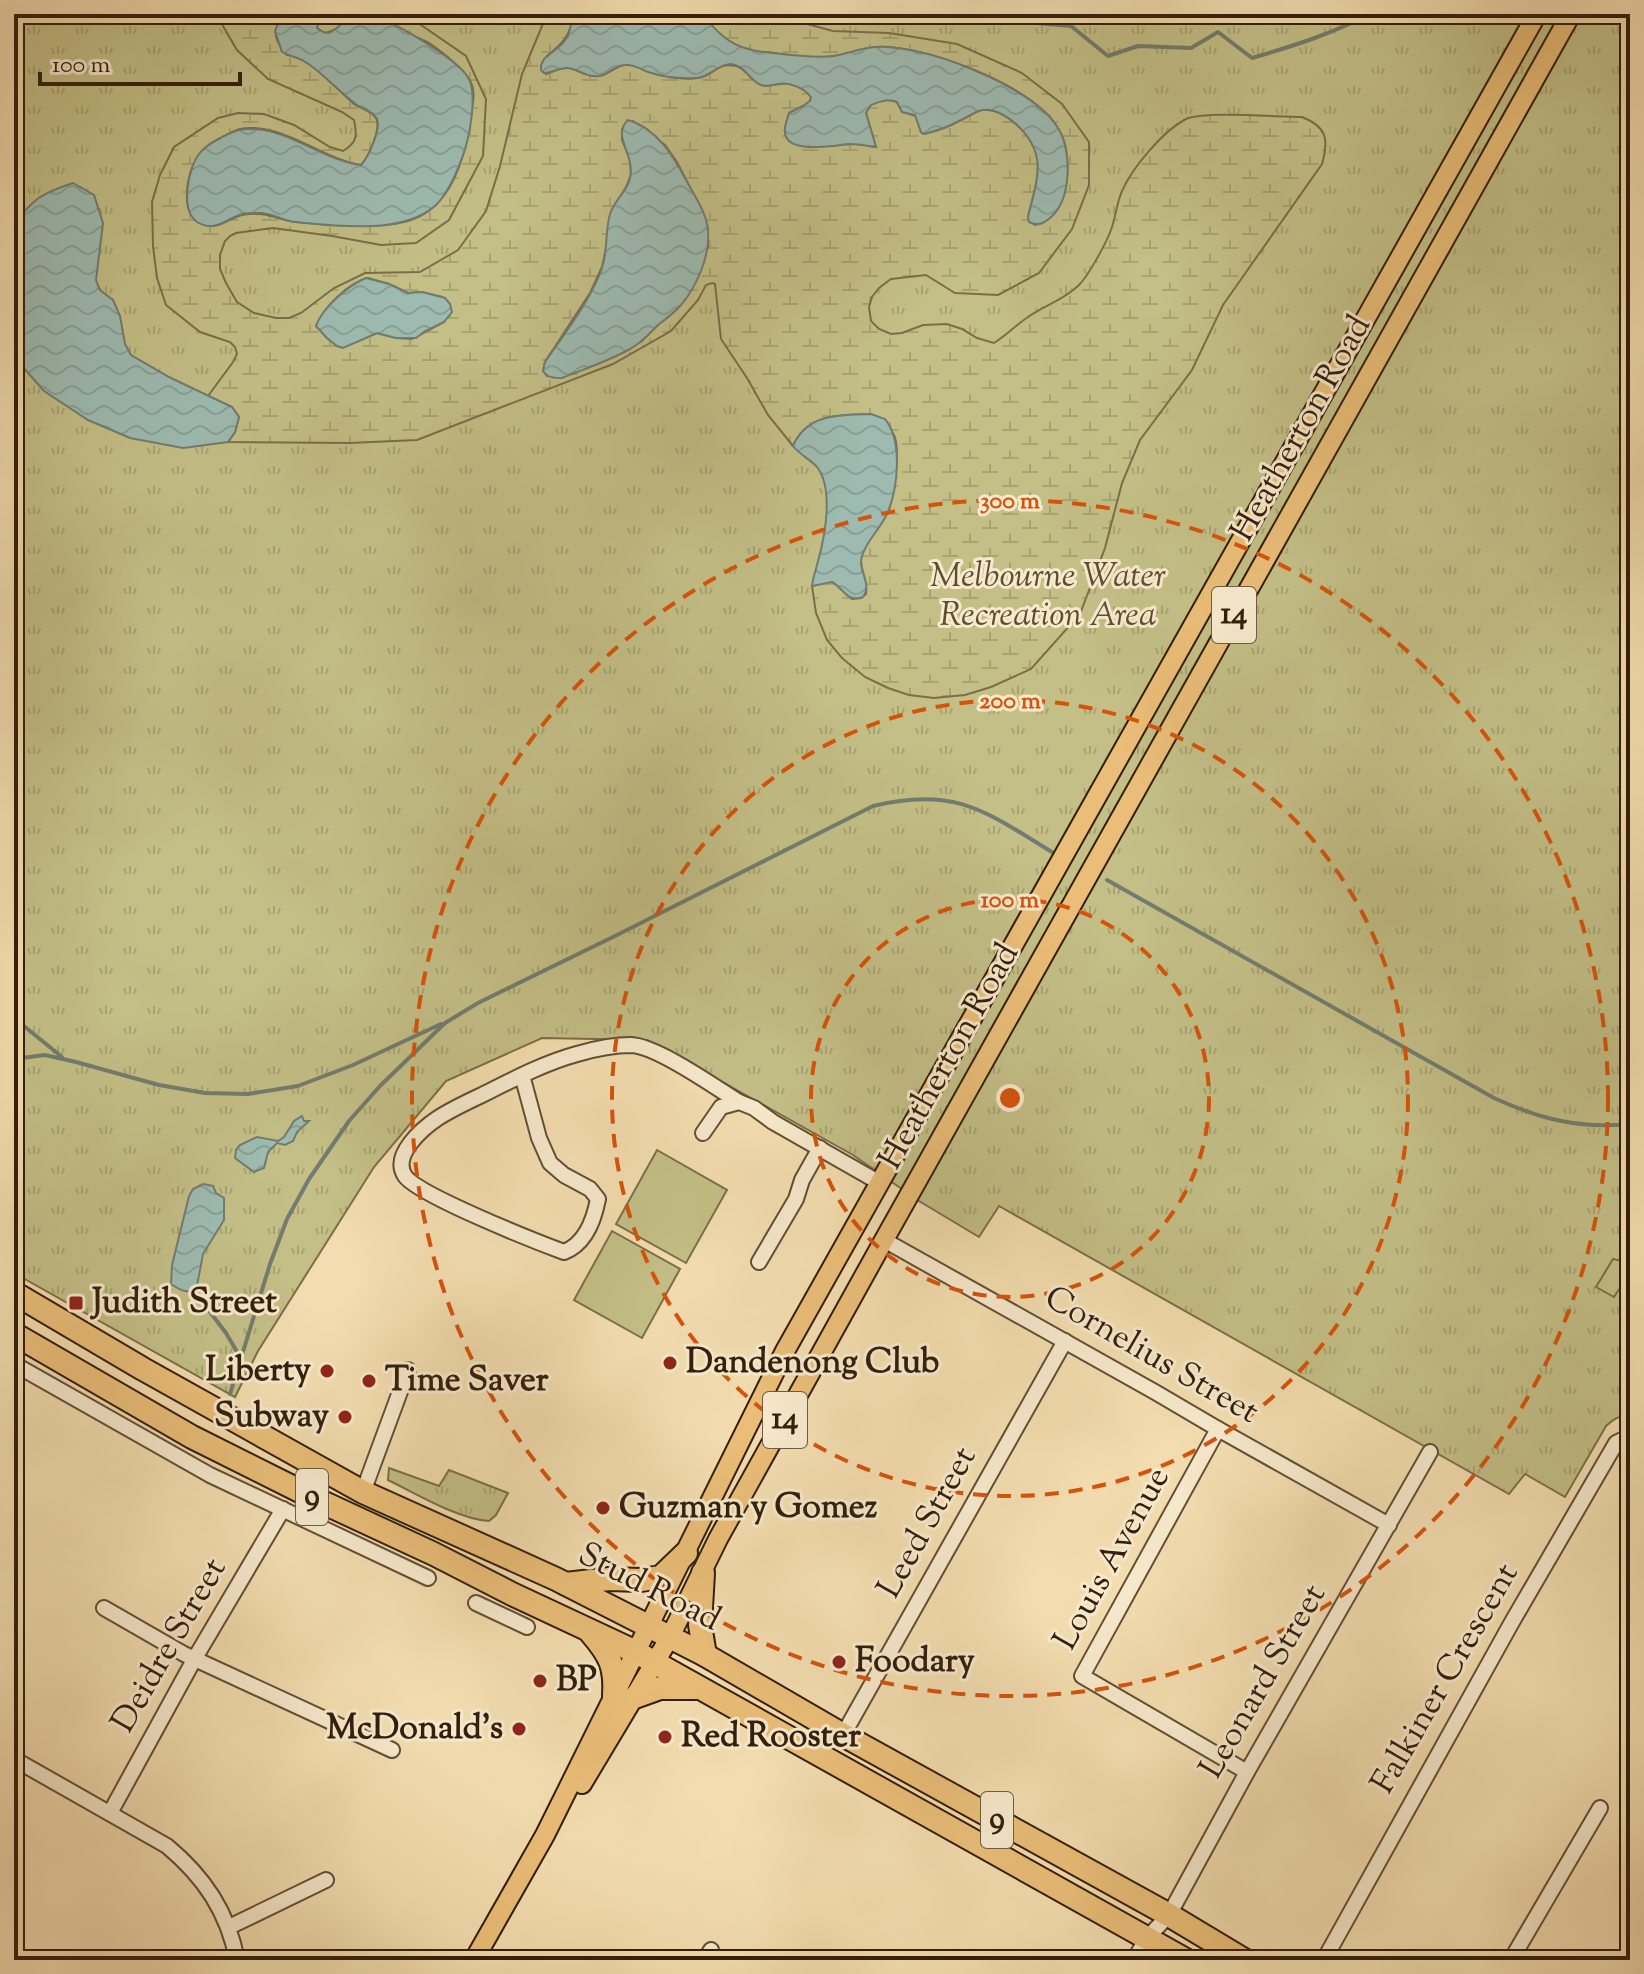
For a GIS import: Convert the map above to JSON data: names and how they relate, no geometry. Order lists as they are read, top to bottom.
{
  "streets": {
    "highway": ["9", "Stud Road"],
    "main road": ["Heatherton Road", "14"],
    "street": [
      "Cornelius Street",
      "Leed Street",
      "Louis Avenue",
      "Deidre Street",
      "Falkiner Crescent",
      "Leonard Street"
    ]
  },
  "crossings": [
    ["Heatherton Road", "Cornelius Street"],
    ["Heatherton Road", "Stud Road"],
    ["Cornelius Street", "Leed Street"],
    ["Cornelius Street", "Louis Avenue"],
    ["Cornelius Street", "Leonard Street"],
    ["Leed Street", "Stud Road"],
    ["Louis Avenue", "Leonard Street"],
    ["Stud Road", "Leonard Street"]
  ],
  "parks": ["Melbourne Water Recreation Area"],
  "places": {
    "transit": ["Judith Street"],
    "other": [
      "Dandenong Club",
      "Liberty",
      "Time Saver",
      "Subway",
      "Guzman y Gomez",
      "Foodary",
      "BP",
      "McDonald's",
      "Red Rooster"
    ]
  },
  "scale_bar": "100 m",
  "rings": ["300 m", "200 m", "100 m"]
}
